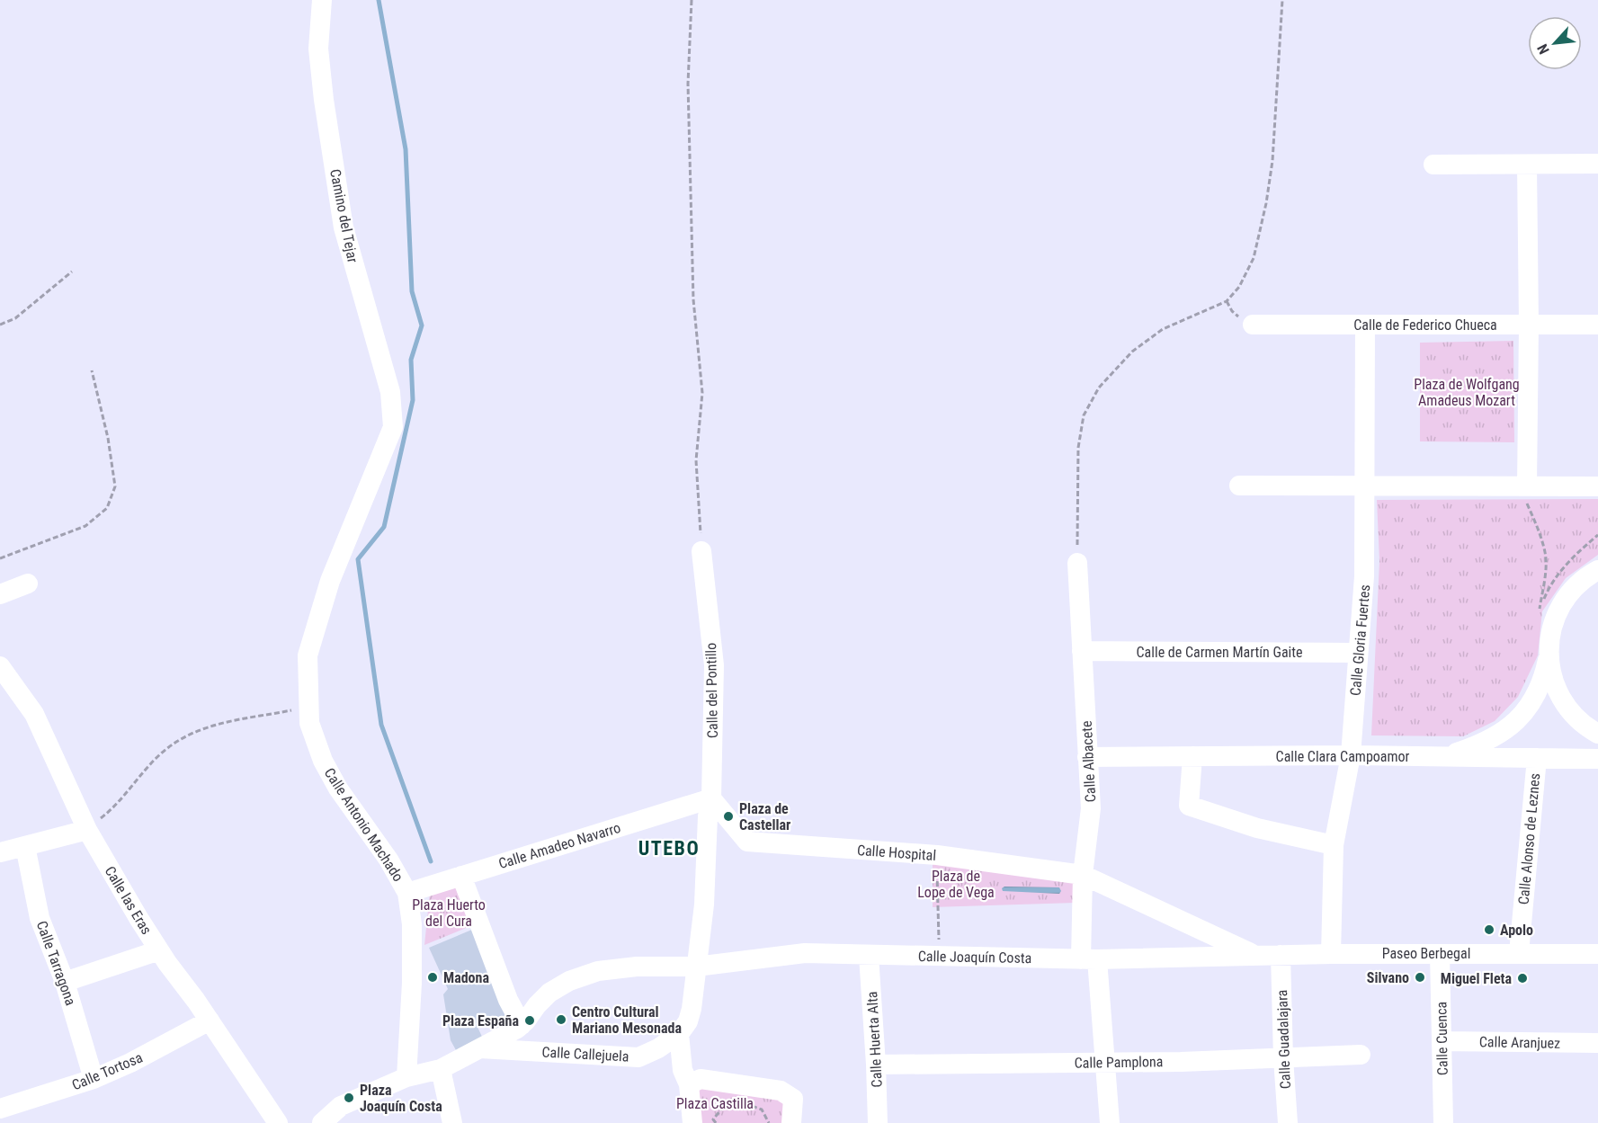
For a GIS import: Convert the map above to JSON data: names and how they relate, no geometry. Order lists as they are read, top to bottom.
{
  "streets": {
    "street": [
      "Camino del Tejar",
      "Calle de Federico Chueca",
      "Calle Gloria Fuertes",
      "Calle de Carmen Martín Gaite",
      "Calle del Pontillo",
      "Calle Clara Campoamor",
      "Calle Albacete",
      "Calle Antonio Machado",
      "Calle Alonso de Leznes",
      "Calle Amadeo Navarro",
      "Calle Hospital",
      "Calle las Eras",
      "Paseo Berbegal",
      "Calle Joaquín Costa",
      "Calle Tarragona",
      "Calle Cuenca",
      "Calle Huerta Alta",
      "Calle Guadalajara",
      "Calle Aranjuez",
      "Calle Callejuela",
      "Calle Pamplona",
      "Calle Tortosa"
    ]
  },
  "crossings": [
    ["Camino del Tejar", "Calle Antonio Machado"],
    ["Calle de Federico Chueca", "Calle Gloria Fuertes"],
    ["Calle Gloria Fuertes", "Calle de Carmen Martín Gaite"],
    ["Calle Gloria Fuertes", "Calle Clara Campoamor"],
    ["Calle Gloria Fuertes", "Paseo Berbegal"],
    ["Calle de Carmen Martín Gaite", "Calle Albacete"],
    ["Calle del Pontillo", "Calle Amadeo Navarro"],
    ["Calle del Pontillo", "Calle Hospital"],
    ["Calle del Pontillo", "Calle Joaquín Costa"],
    ["Calle del Pontillo", "Calle Callejuela"],
    ["Calle Clara Campoamor", "Calle Albacete"],
    ["Calle Clara Campoamor", "Calle Alonso de Leznes"],
    ["Calle Albacete", "Calle Hospital"],
    ["Calle Albacete", "Calle Joaquín Costa"],
    ["Calle Albacete", "Calle Pamplona"],
    ["Calle Antonio Machado", "Calle Amadeo Navarro"],
    ["Calle Alonso de Leznes", "Paseo Berbegal"],
    ["Calle Amadeo Navarro", "Calle Hospital"],
    ["Calle Hospital", "Paseo Berbegal"],
    ["Calle Hospital", "Calle Joaquín Costa"],
    ["Calle las Eras", "Calle Tortosa"],
    ["Paseo Berbegal", "Calle Joaquín Costa"],
    ["Paseo Berbegal", "Calle Cuenca"],
    ["Paseo Berbegal", "Calle Guadalajara"],
    ["Calle Joaquín Costa", "Calle Huerta Alta"],
    ["Calle Joaquín Costa", "Calle Callejuela"],
    ["Calle Tarragona", "Calle Tortosa"],
    ["Calle Cuenca", "Calle Aranjuez"],
    ["Calle Huerta Alta", "Calle Pamplona"],
    ["Calle Guadalajara", "Calle Pamplona"]
  ],
  "districts": ["UTEBO"],
  "parks": [
    "Plaza de Wolfgang Amadeus Mozart",
    "Plaza de Lope de Vega",
    "Plaza Huerto del Cura",
    "Plaza Castilla"
  ],
  "places": [
    "Plaza de Castellar",
    "Apolo",
    "Madona",
    "Silvano",
    "Miguel Fleta",
    "Centro Cultural Mariano Mesonada",
    "Plaza España",
    "Plaza Joaquín Costa"
  ],
  "north": "bottom left"
}
